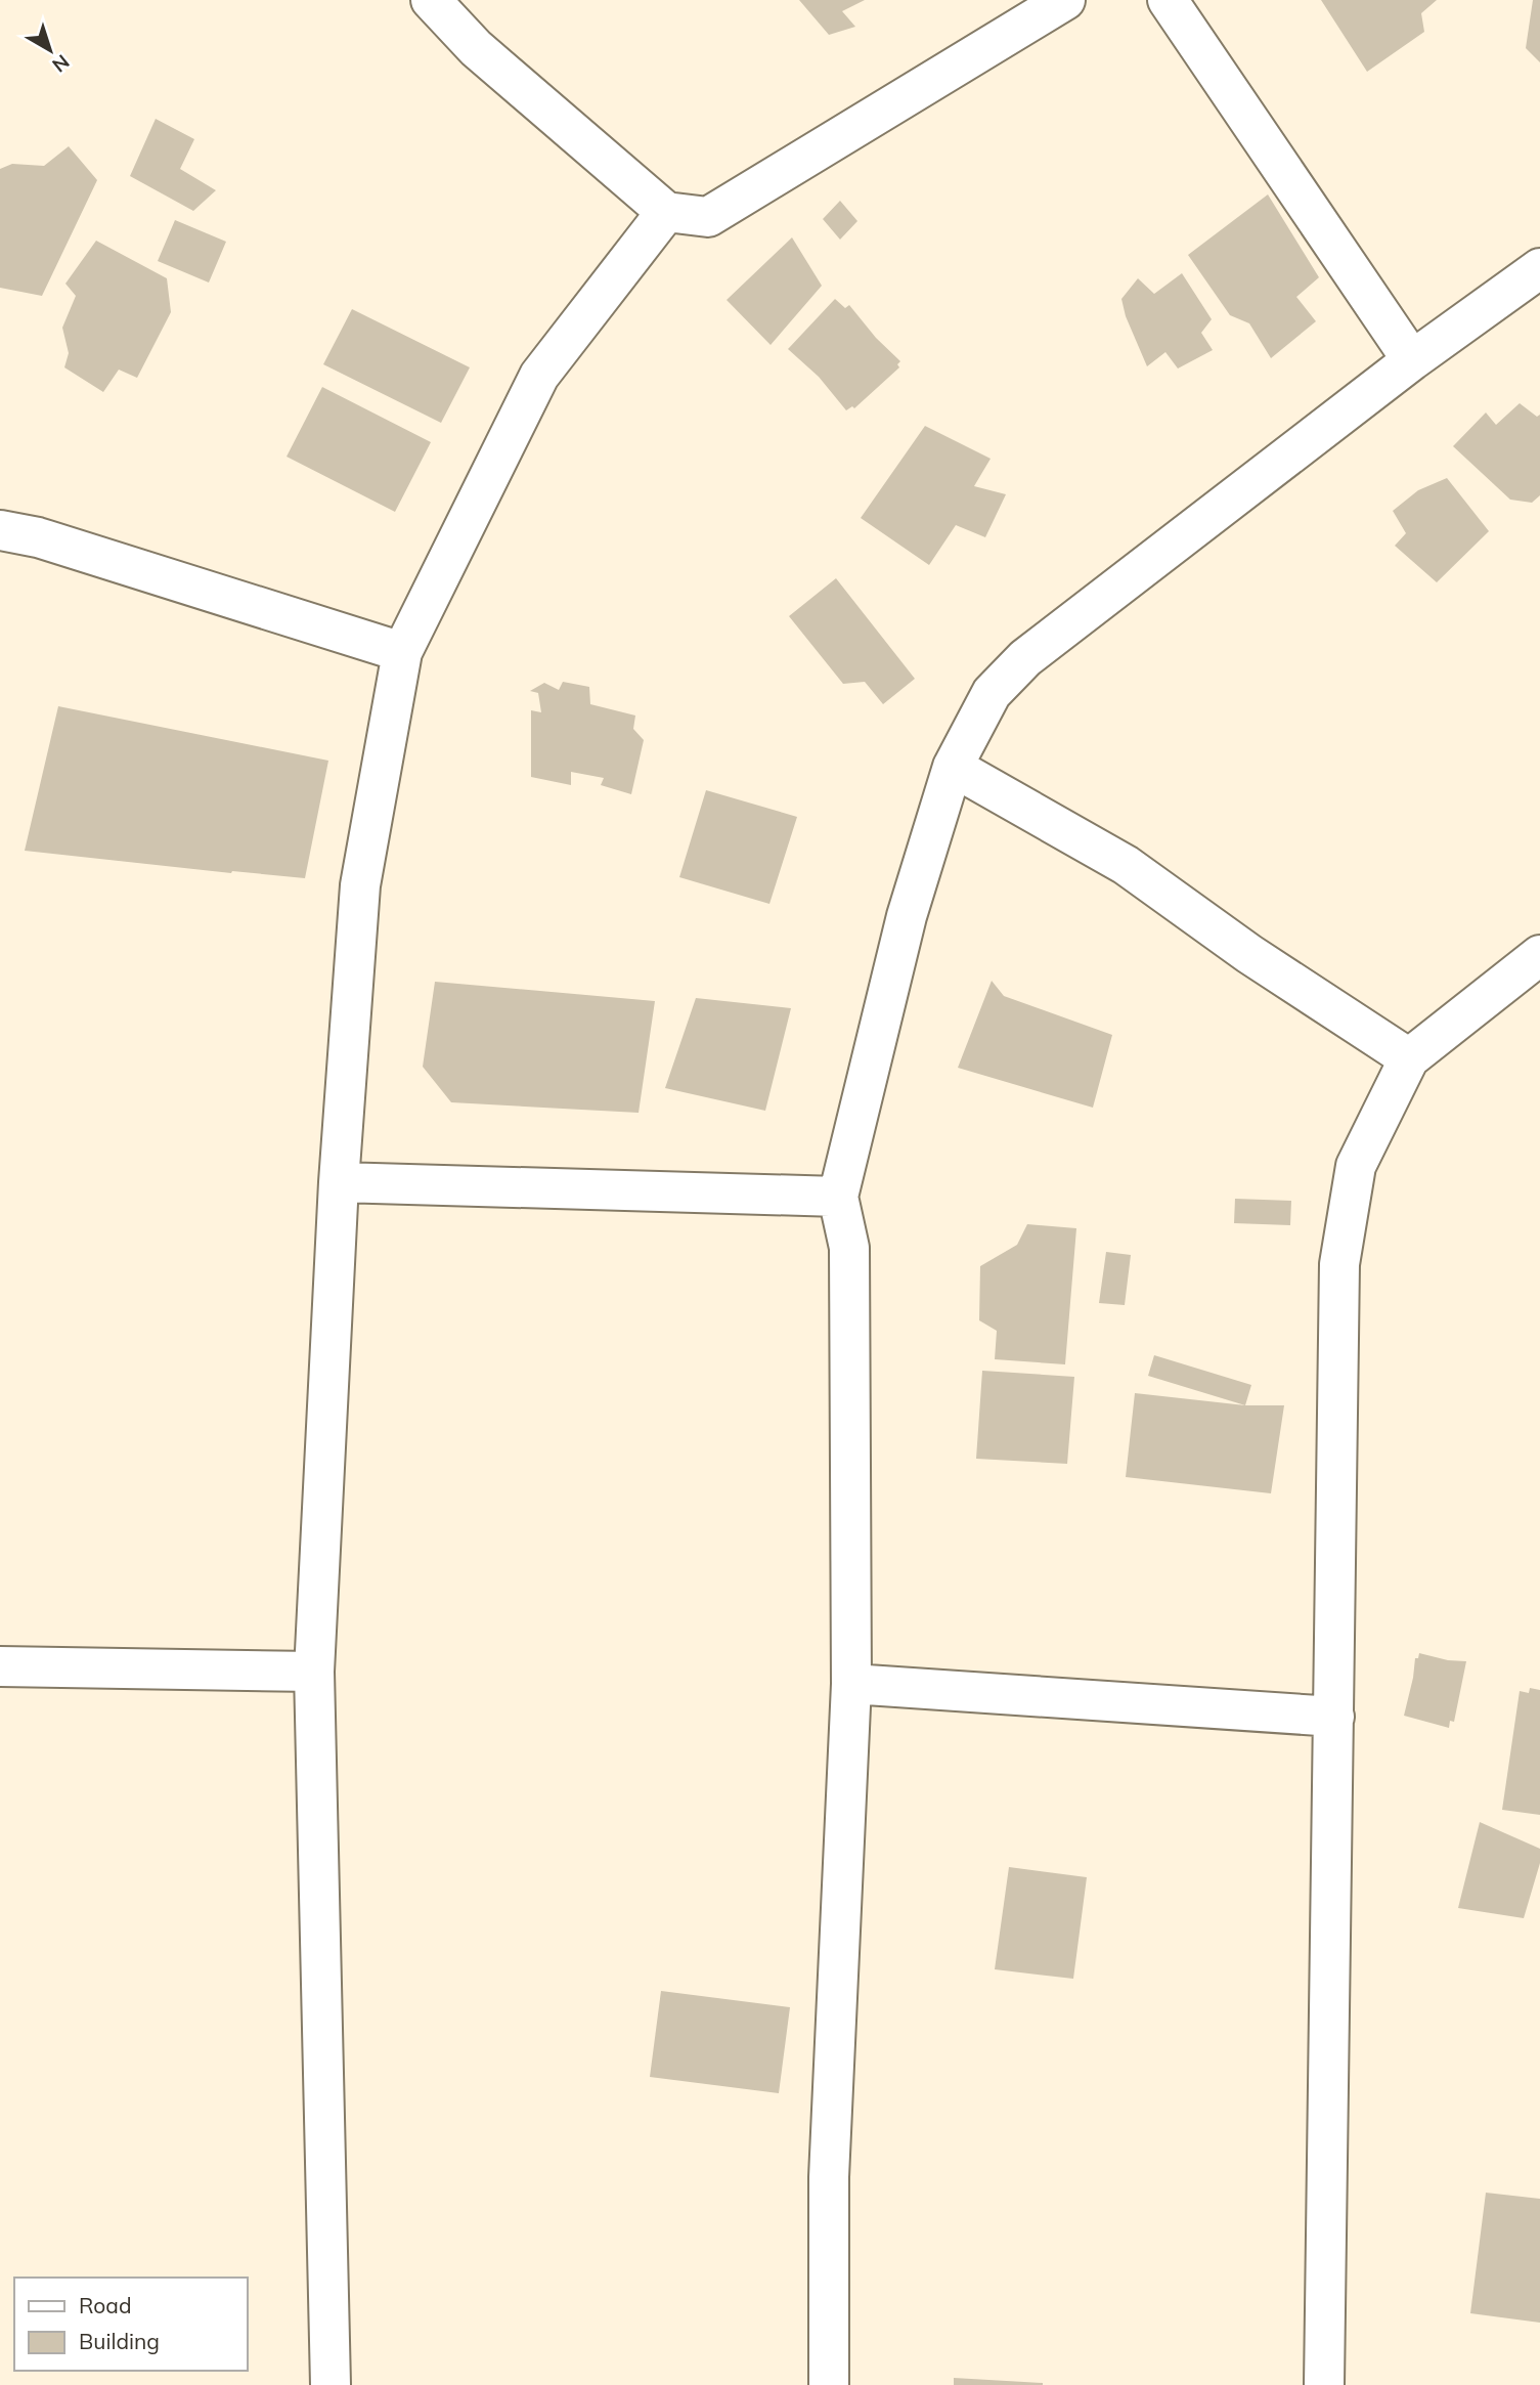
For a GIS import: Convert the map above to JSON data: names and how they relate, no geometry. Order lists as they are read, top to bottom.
{
  "legend": ["Road", "Building"],
  "north": "bottom right"
}
